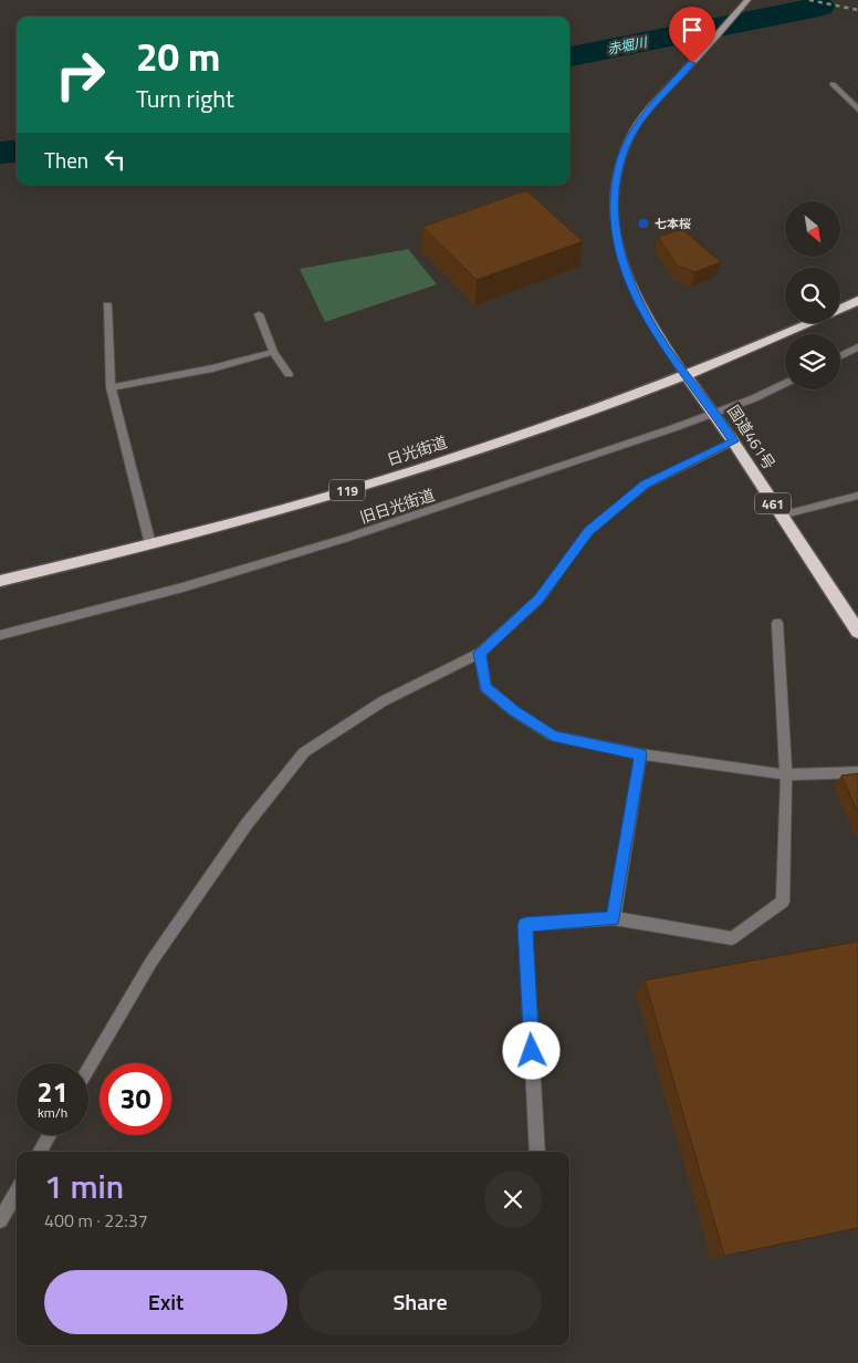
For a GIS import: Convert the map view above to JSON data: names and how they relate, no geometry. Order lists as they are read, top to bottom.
{
  "streets": {
    "highway": [
      "国道461号",
      "日光街道",
      "119",
      "461"
    ],
    "street": ["旧日光街道"]
  },
  "crossings": [
    ["国道461号", "日光街道"],
    ["国道461号", "旧日光街道"]
  ],
  "water": ["赤堀川"],
  "places": {
    "transit": ["七本桜"]
  },
  "north": "bottom right",
  "page": {
    "turn": ["20 m", "Turn right"],
    "then": "Then",
    "speed": "21 km/h",
    "limit": "30",
    "heading": ["1 min", "400 m · 22:37"],
    "buttons": ["Exit", "Share"]
  }
}
